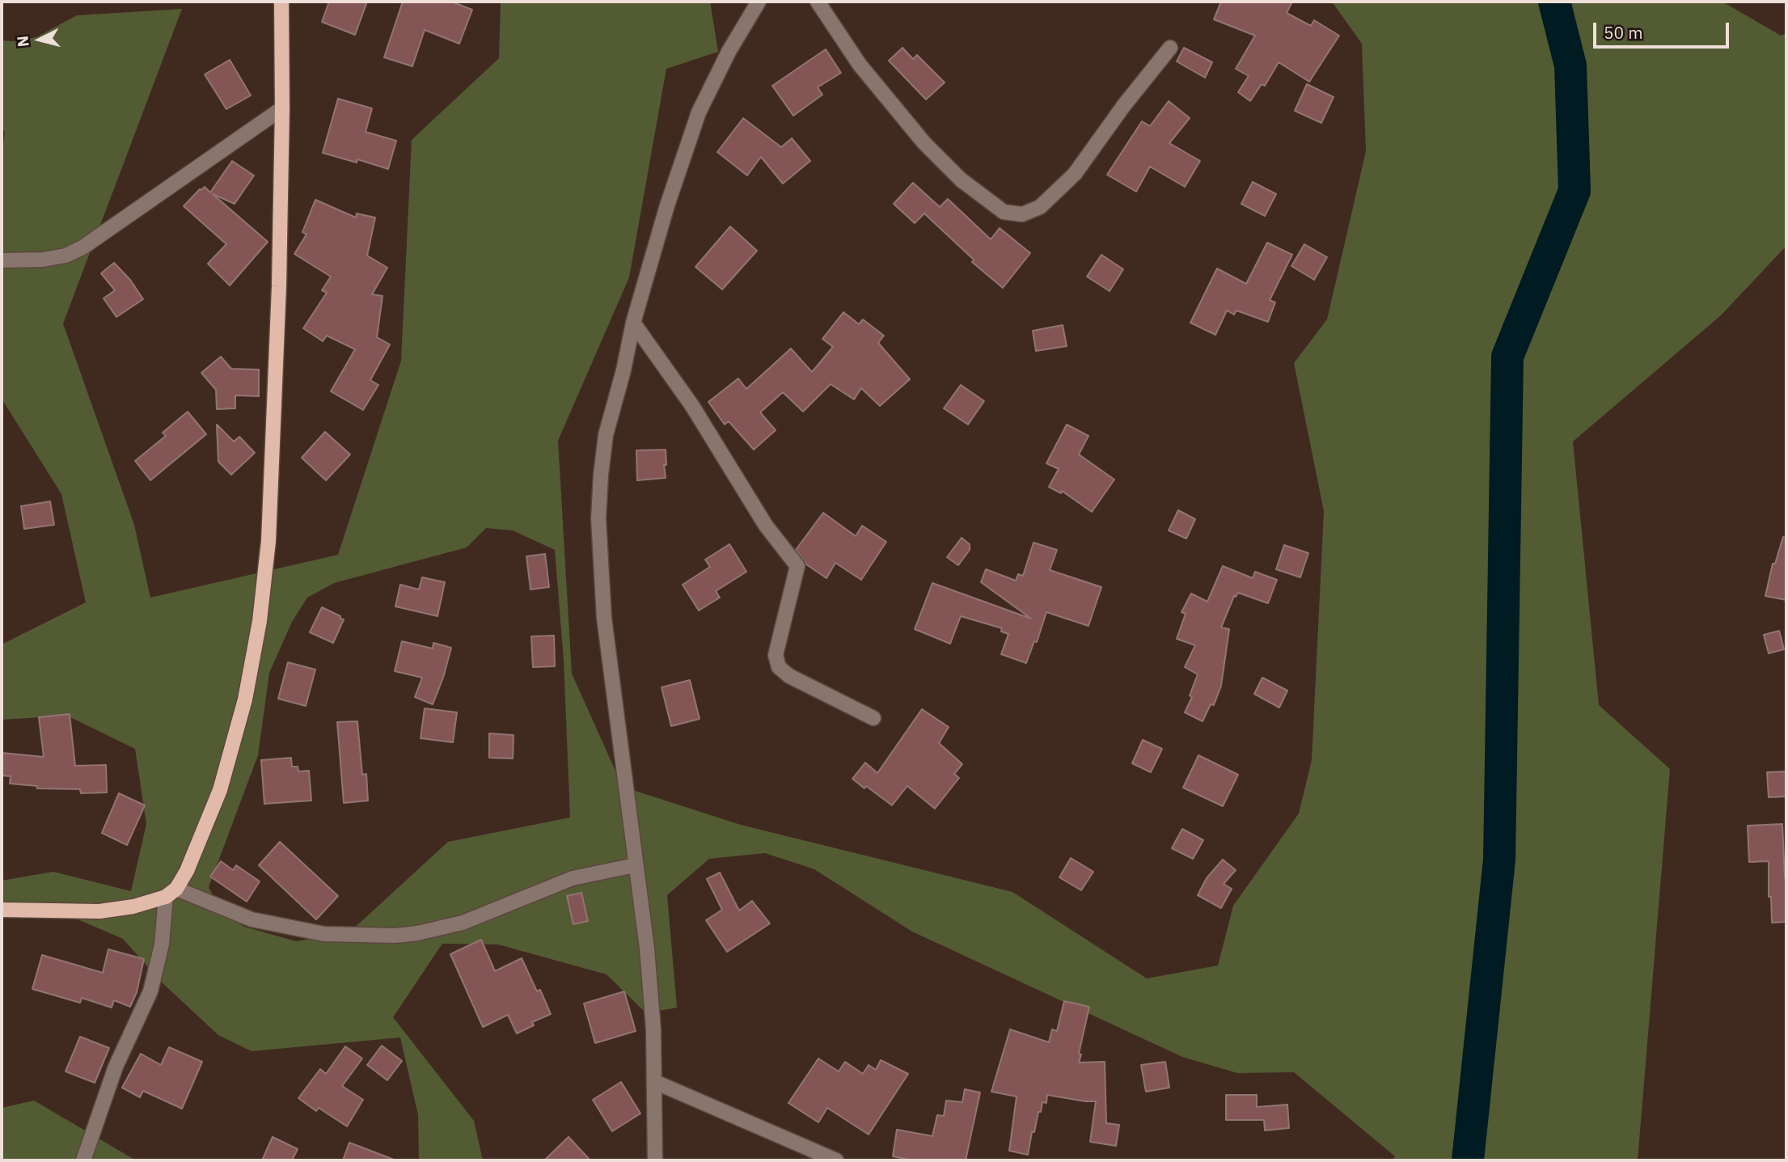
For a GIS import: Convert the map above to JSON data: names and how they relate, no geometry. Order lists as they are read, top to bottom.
{
  "scale_bar": "50 m",
  "north": "left"
}
